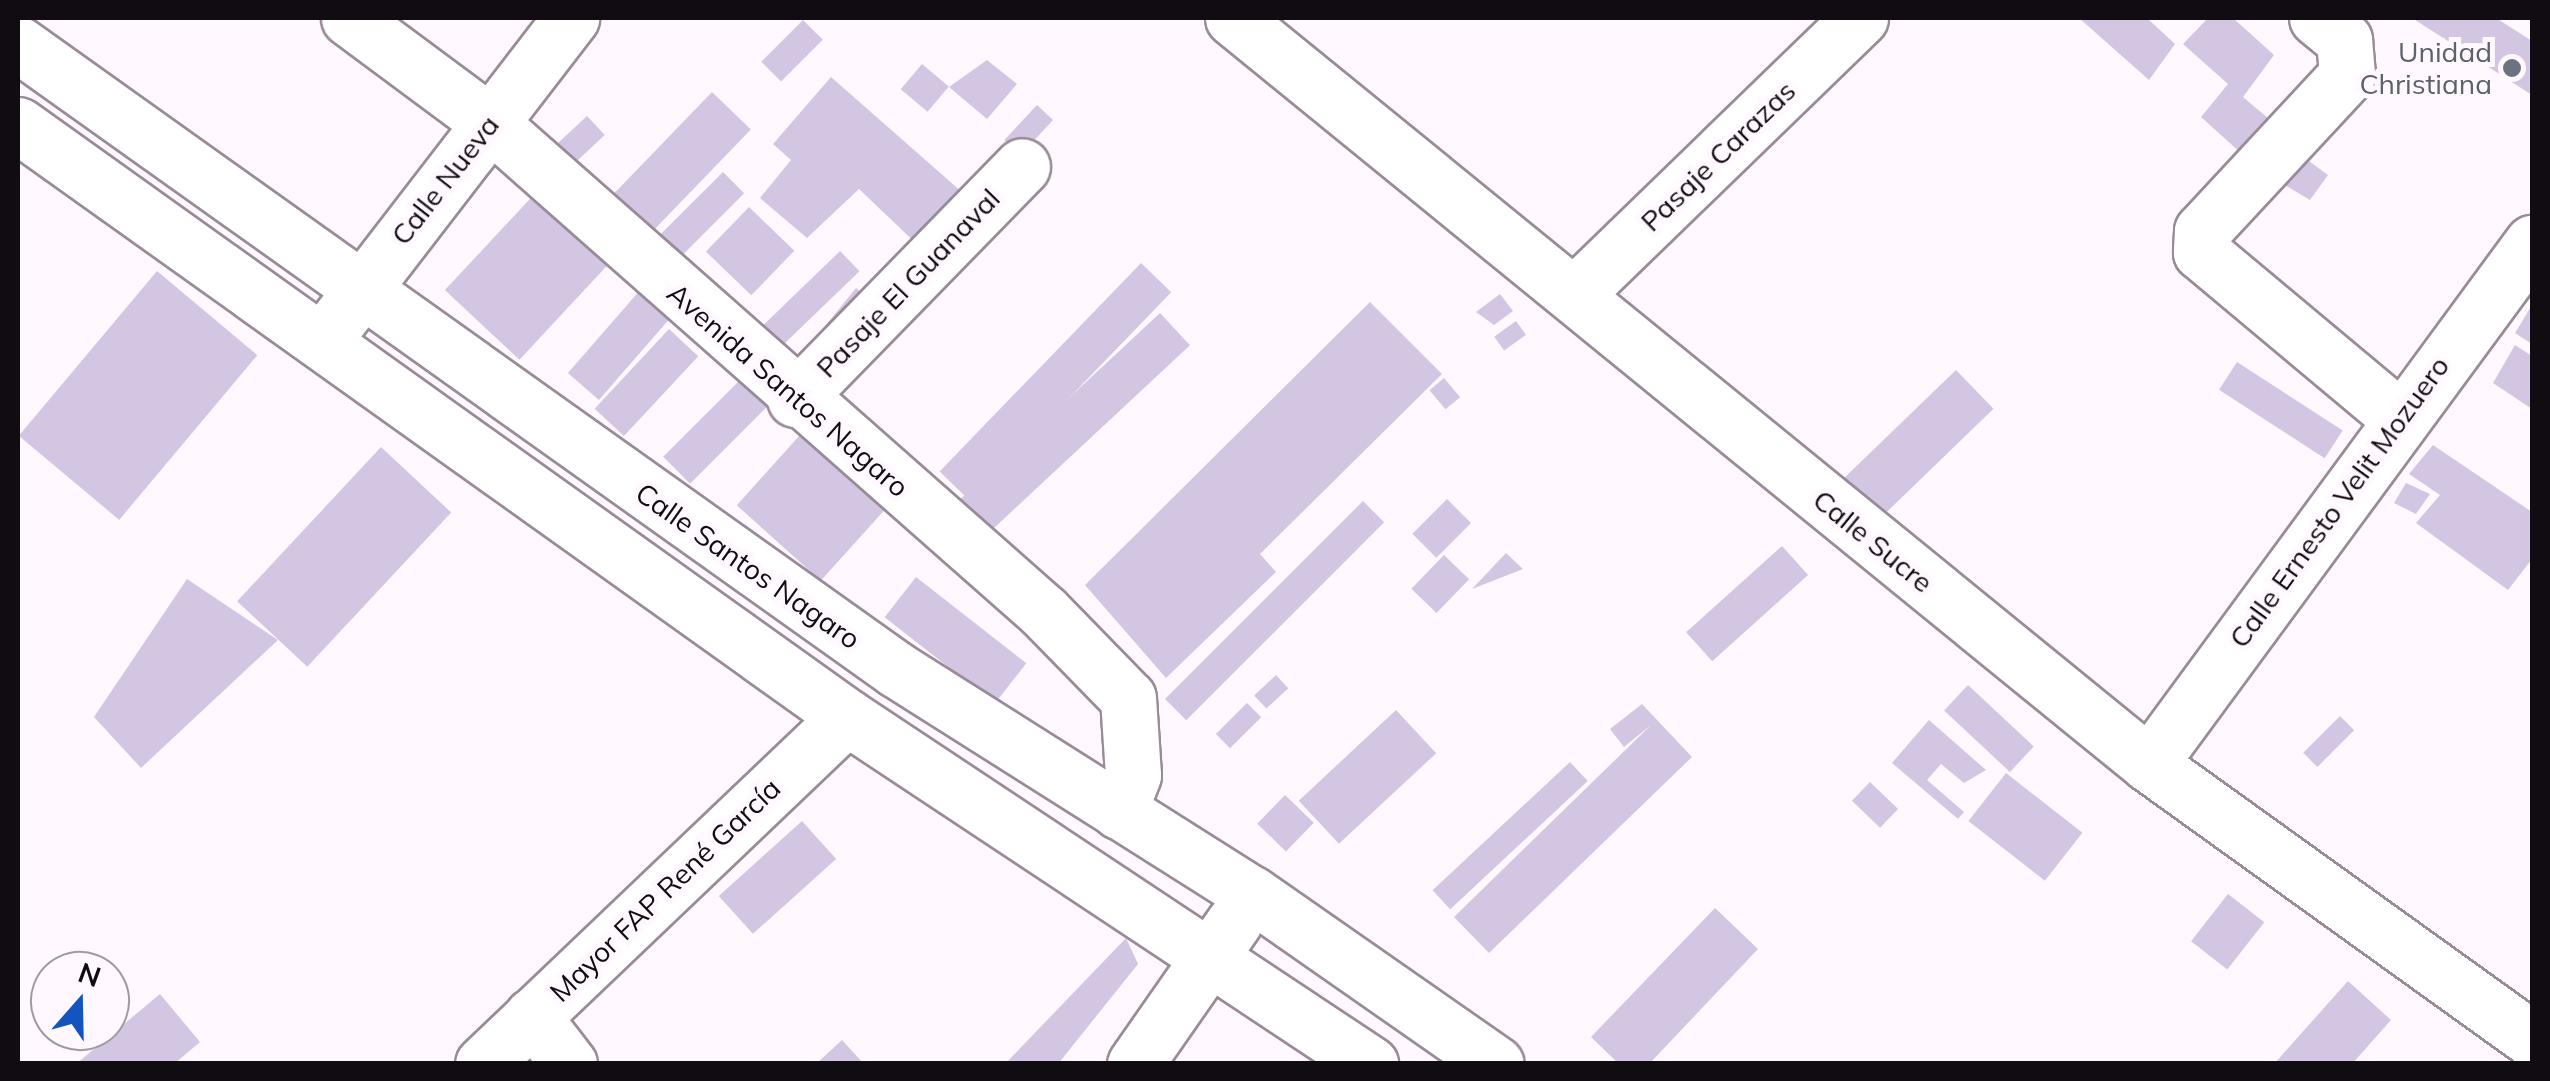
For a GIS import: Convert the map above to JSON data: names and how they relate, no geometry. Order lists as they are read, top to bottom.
{
  "streets": {
    "street": [
      "Pasaje Carazas",
      "Calle Nueva",
      "Pasaje El Guanaval",
      "Avenida Santos Nagaro",
      "Calle Ernesto Velit Mozuero",
      "Calle Sucre",
      "Calle Santos Nagaro",
      "Mayor FAP René García"
    ]
  },
  "crossings": [
    ["Pasaje Carazas", "Calle Sucre"],
    ["Calle Nueva", "Avenida Santos Nagaro"],
    ["Calle Nueva", "Calle Santos Nagaro"],
    ["Pasaje El Guanaval", "Avenida Santos Nagaro"],
    ["Avenida Santos Nagaro", "Calle Santos Nagaro"],
    ["Calle Ernesto Velit Mozuero", "Calle Sucre"]
  ],
  "places": ["Unidad Christiana"],
  "north": "top"
}
